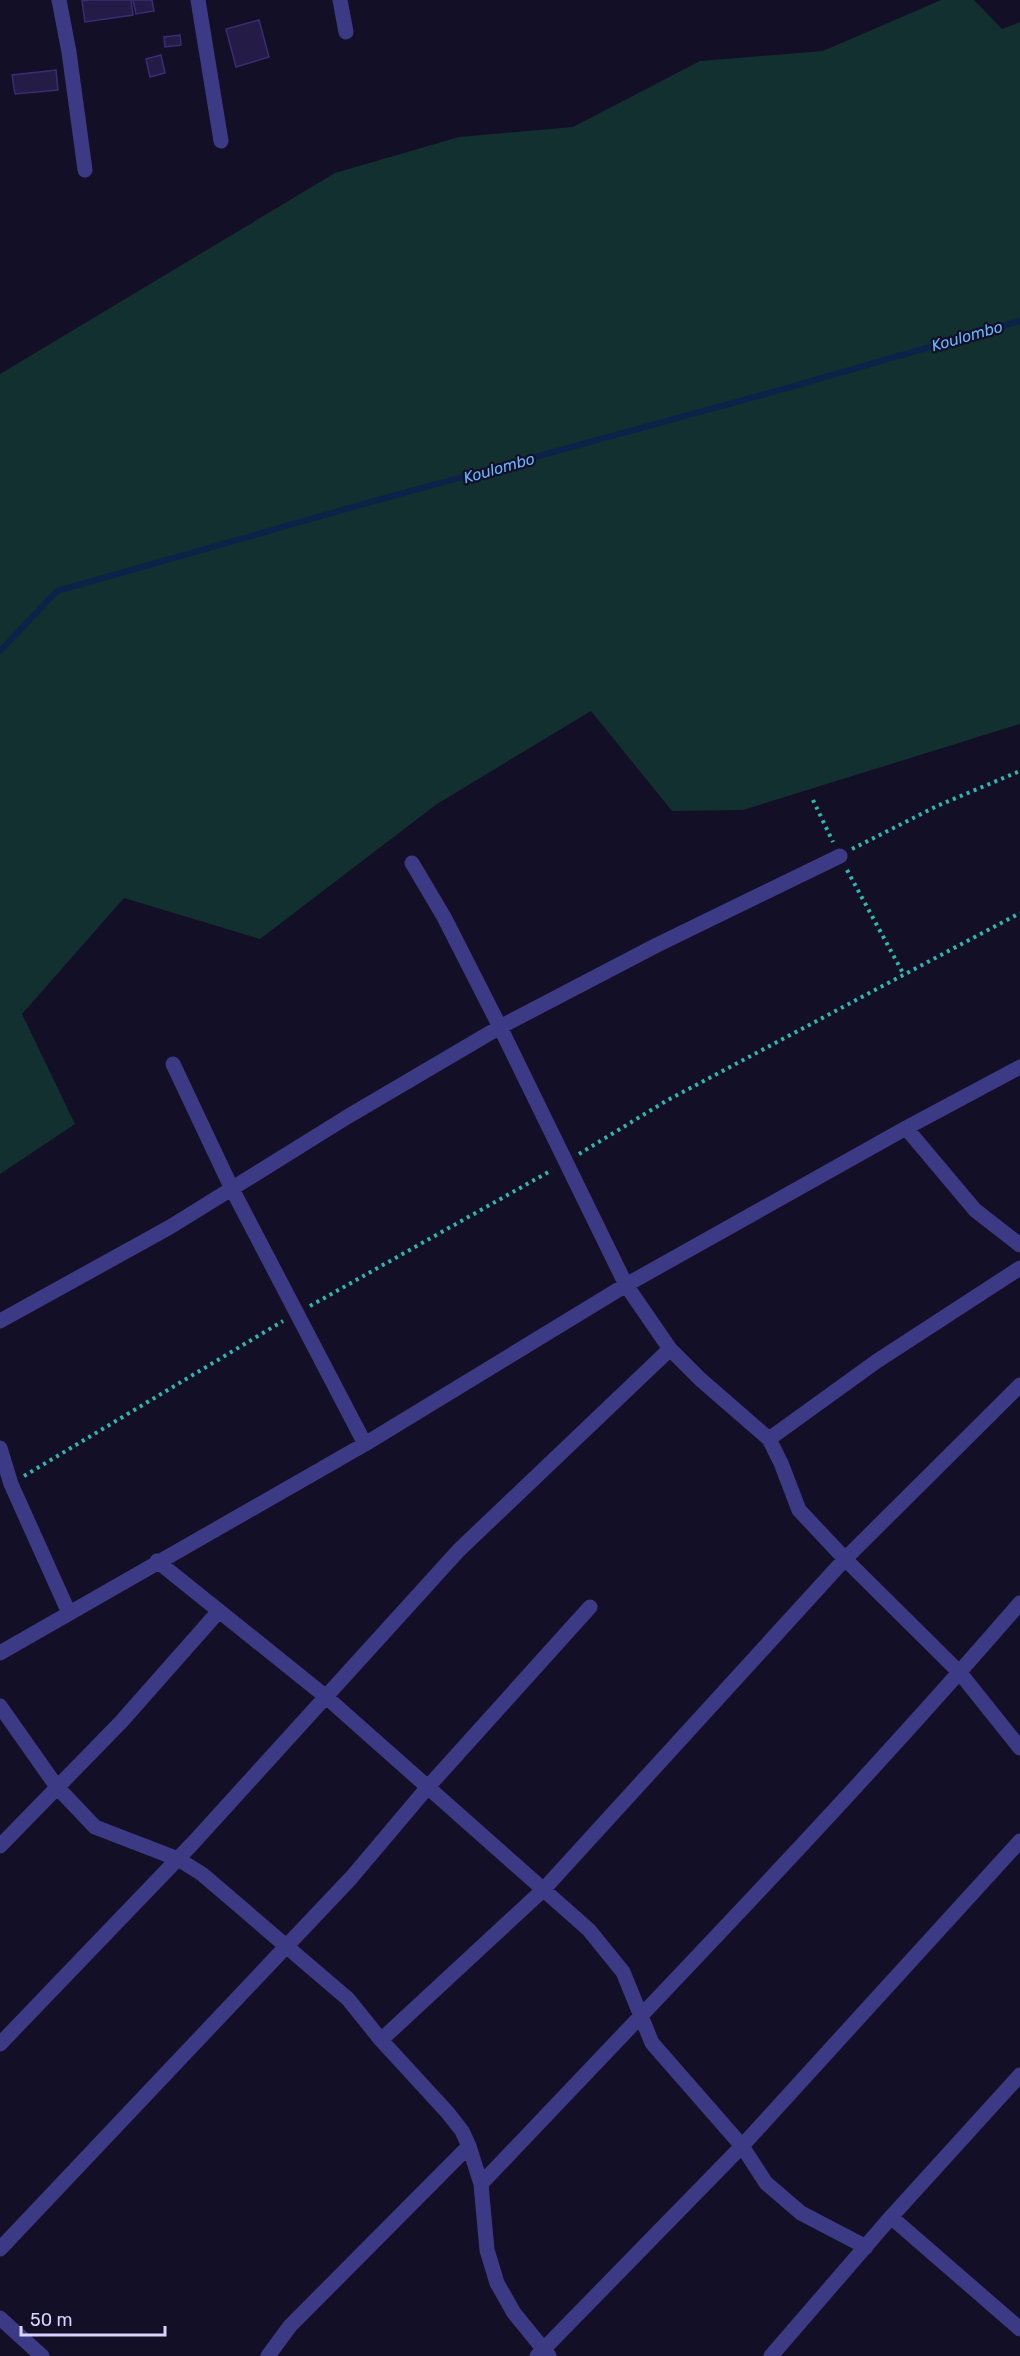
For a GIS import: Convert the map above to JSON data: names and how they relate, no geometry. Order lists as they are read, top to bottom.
{
  "water": ["Koulombo"],
  "scale_bar": "50 m"
}
